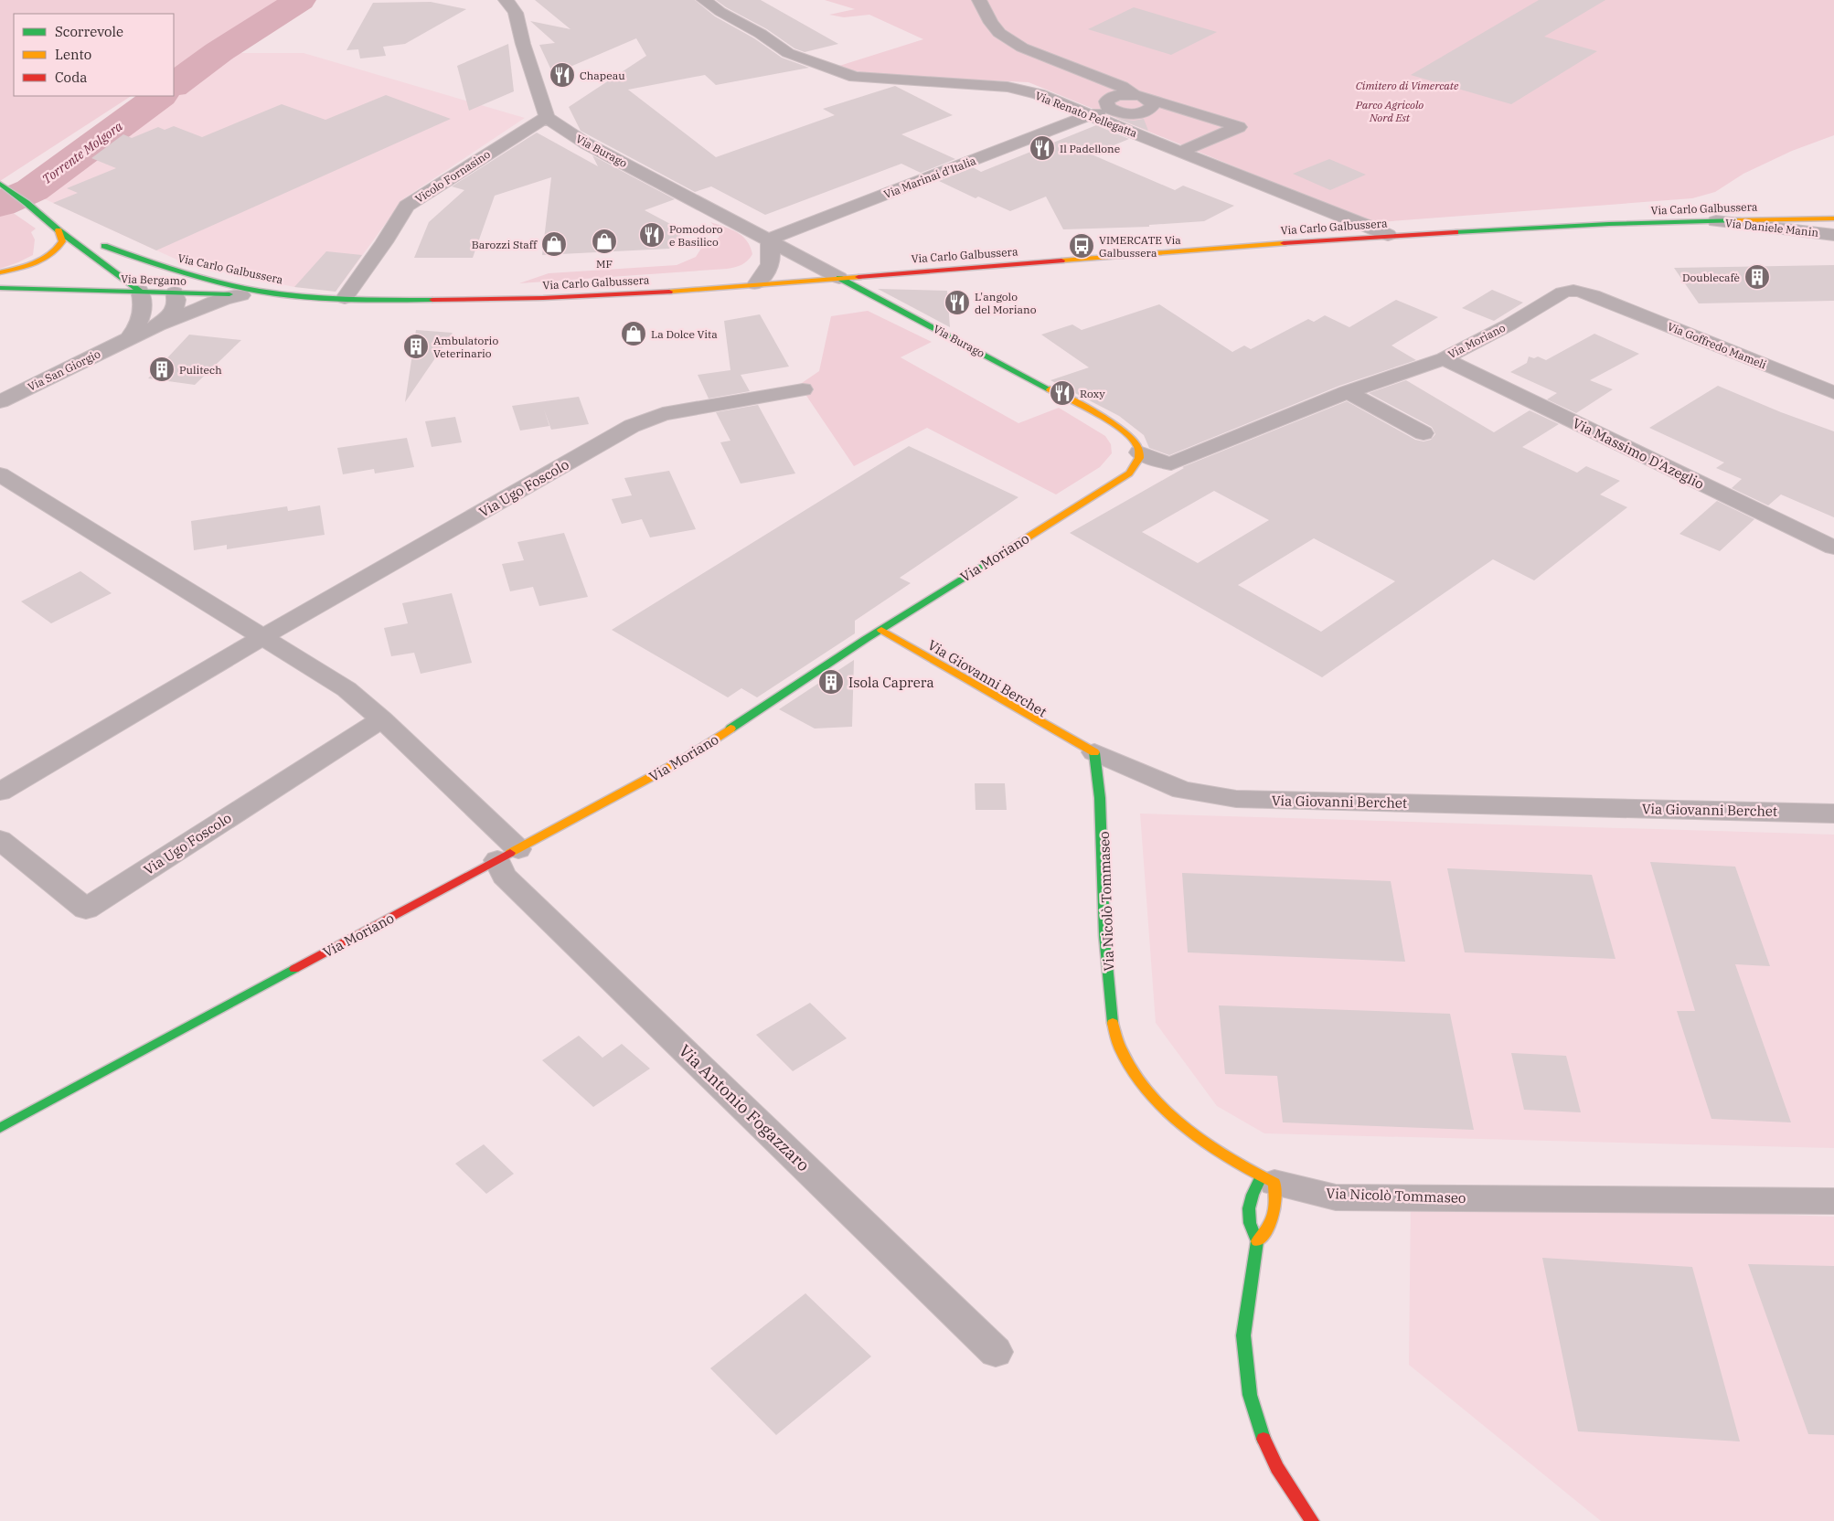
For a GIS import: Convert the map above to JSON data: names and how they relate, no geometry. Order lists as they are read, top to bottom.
{
  "streets": {
    "street": [
      "Via Renato Pellegatta",
      "Via Burago",
      "Vicolo Fornasino",
      "Via Marinai d'Italia",
      "Via Carlo Galbussera",
      "Via Daniele Manin",
      "Via Bergamo",
      "Via Moriano",
      "Via Goffredo Mameli",
      "Via San Giorgio",
      "Via Massimo D'Azeglio",
      "Via Ugo Foscolo",
      "Via Giovanni Berchet",
      "Via Nicolò Tommaseo",
      "Via Antonio Fogazzaro"
    ]
  },
  "crossings": [
    ["Via Renato Pellegatta", "Via Marinai d'Italia"],
    ["Via Renato Pellegatta", "Via Carlo Galbussera"],
    ["Via Burago", "Vicolo Fornasino"],
    ["Via Burago", "Via Marinai d'Italia"],
    ["Via Burago", "Via Carlo Galbussera"],
    ["Via Burago", "Via Moriano"],
    ["Vicolo Fornasino", "Via Carlo Galbussera"],
    ["Via Carlo Galbussera", "Via Daniele Manin"],
    ["Via Carlo Galbussera", "Via Bergamo"],
    ["Via Carlo Galbussera", "Via San Giorgio"],
    ["Via Bergamo", "Via San Giorgio"],
    ["Via Moriano", "Via Goffredo Mameli"],
    ["Via Moriano", "Via Massimo D'Azeglio"],
    ["Via Moriano", "Via Antonio Fogazzaro"],
    ["Via Giovanni Berchet", "Via Nicolò Tommaseo"]
  ],
  "water": ["Torrente Molgora"],
  "parks": ["Cimitero di Vimercate", "Parco Agricolo Nord Est"],
  "places": {
    "restaurant": [
      "Chapeau",
      "Il Padellone",
      "Pomodoro e Basilico",
      "L'angolo del Moriano",
      "Roxy"
    ],
    "shop": ["MF", "Barozzi Staff", "La Dolce Vita"],
    "bus stop": ["VIMERCATE Via Galbussera"],
    "building": [
      "Doublecafè",
      "Ambulatorio Veterinario",
      "Pulitech",
      "Isola Caprera"
    ]
  },
  "legend": ["Scorrevole", "Lento", "Coda"]
}
